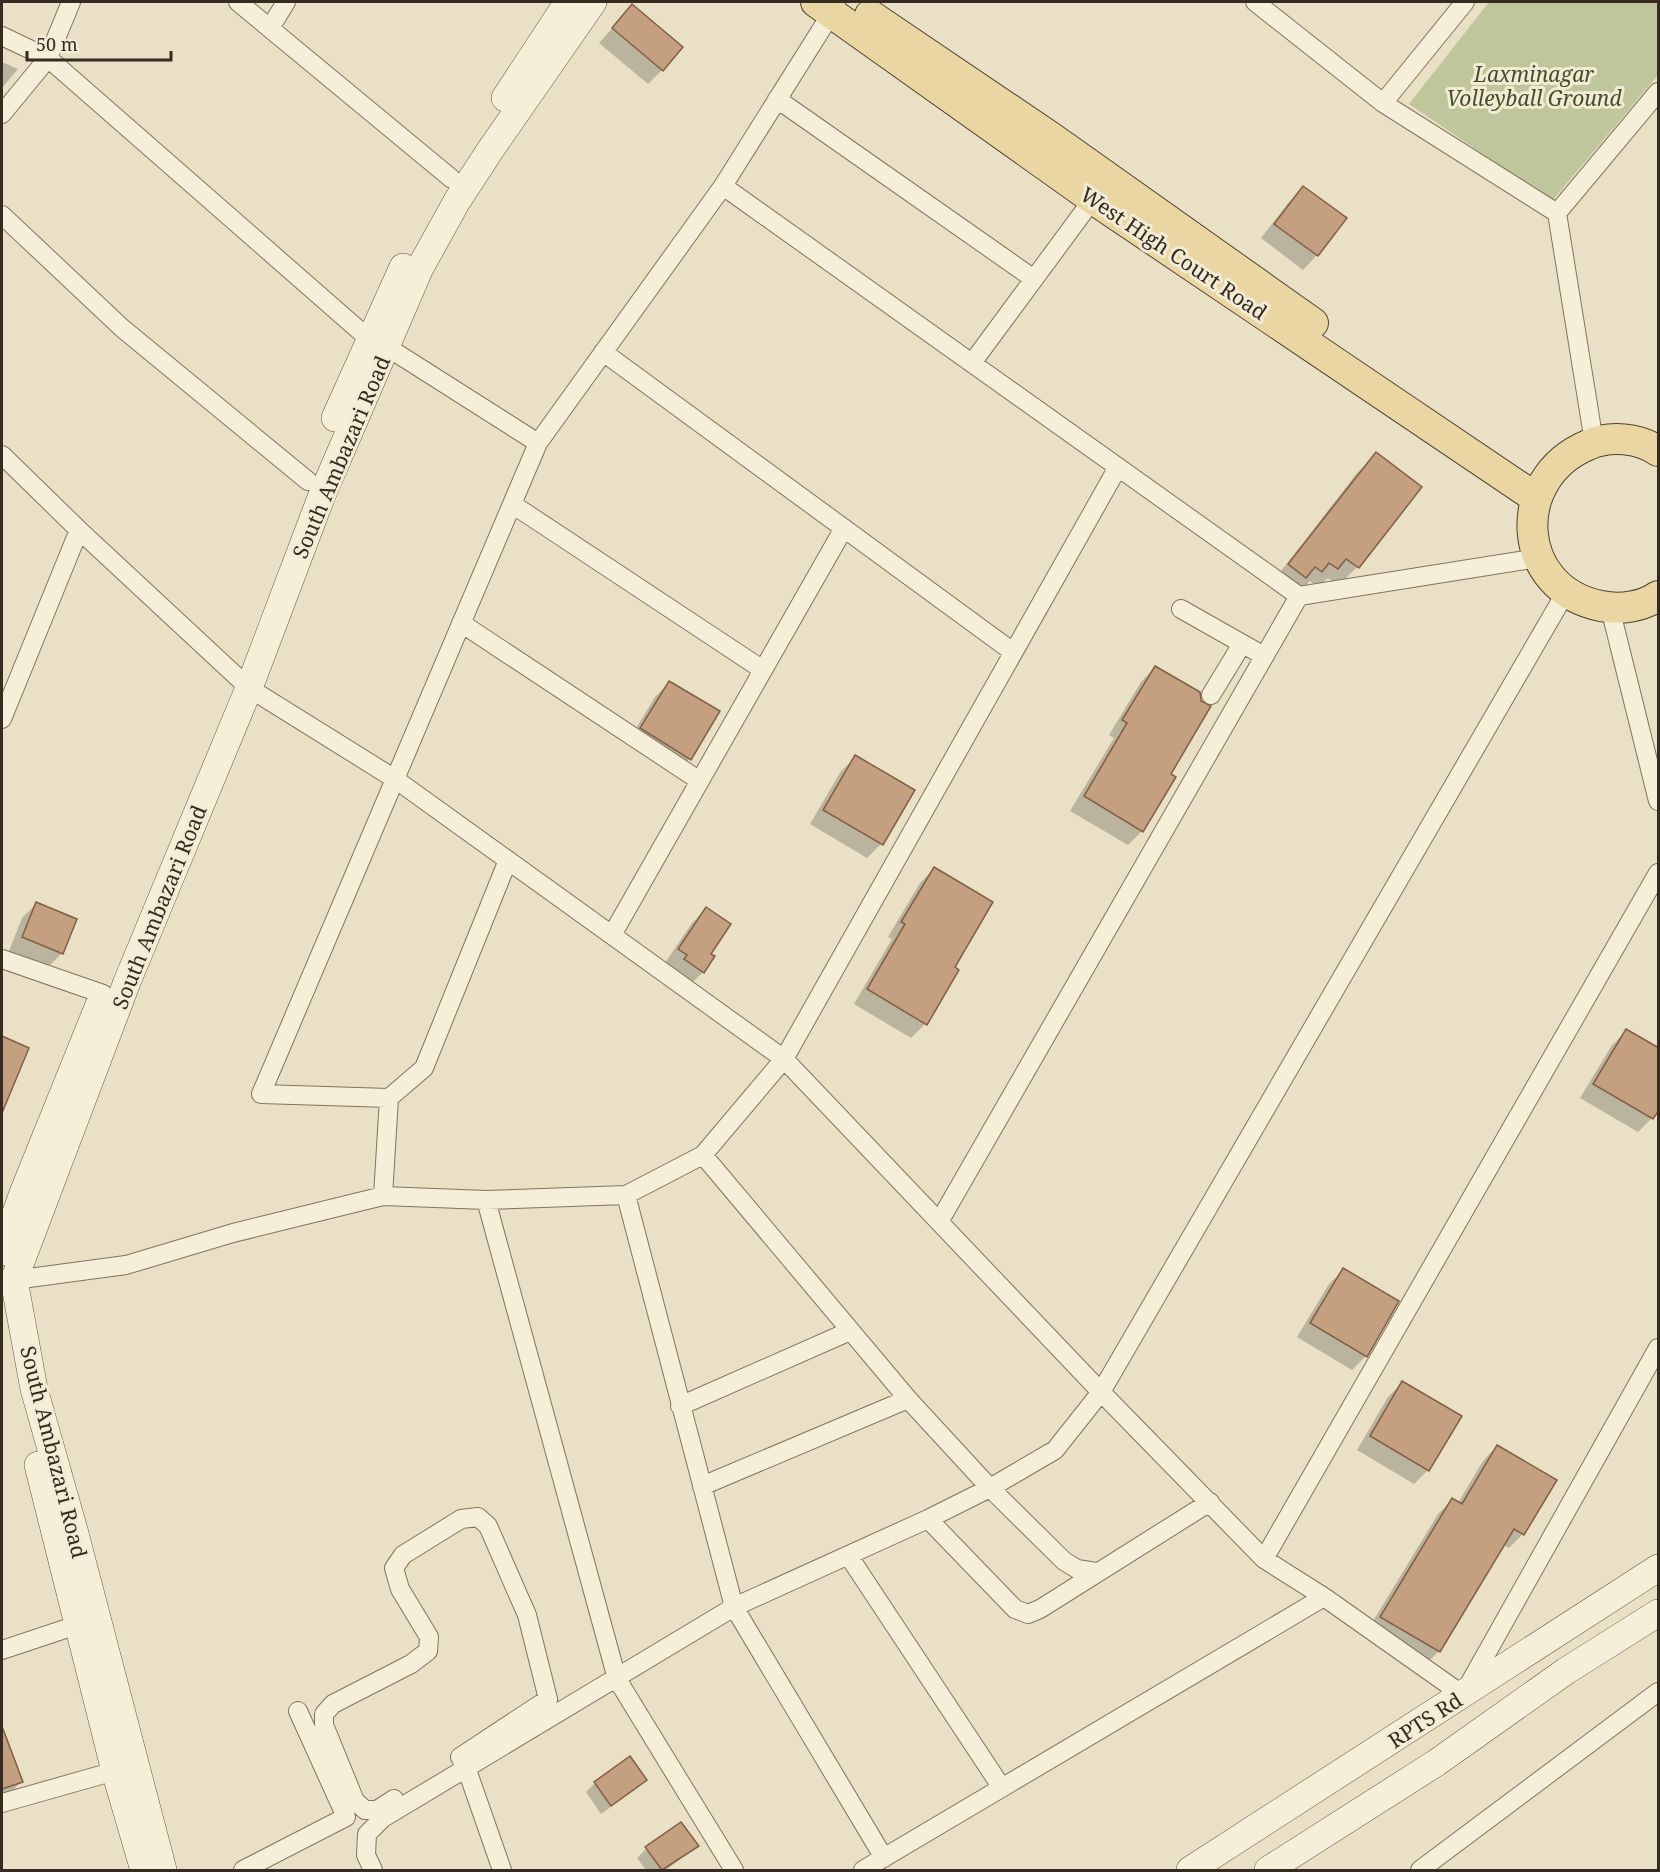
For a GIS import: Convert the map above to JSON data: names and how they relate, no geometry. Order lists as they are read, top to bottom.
{
  "streets": {
    "main road": ["West High Court Road", "South Ambazari Road", "RPTS Rd"]
  },
  "parks": ["Laxminagar Volleyball Ground"],
  "scale_bar": "50 m"
}
